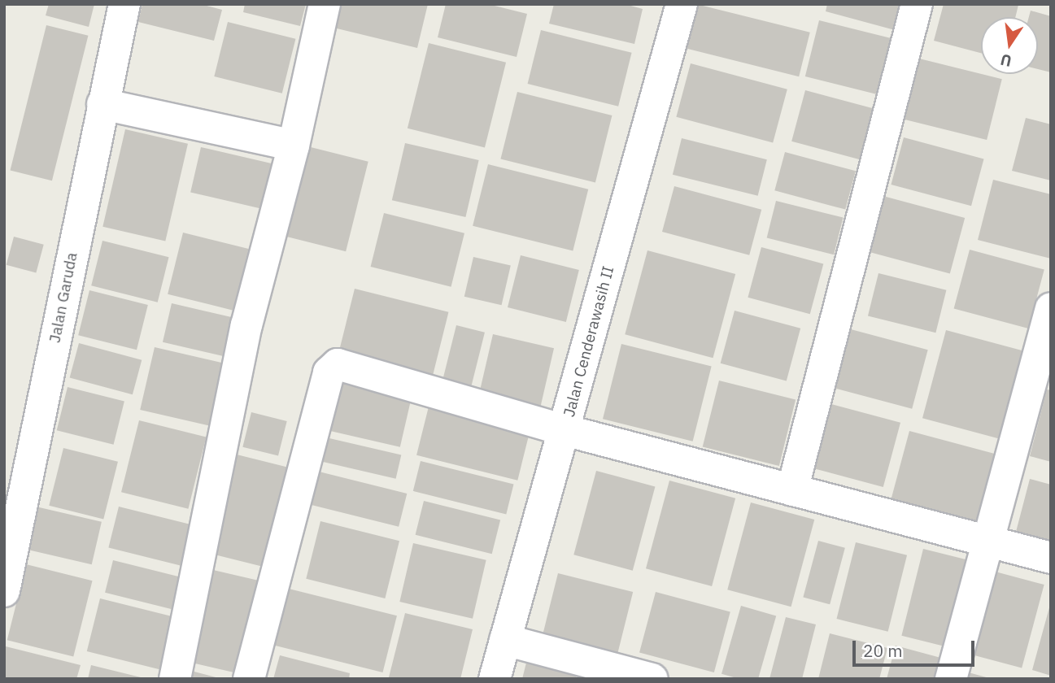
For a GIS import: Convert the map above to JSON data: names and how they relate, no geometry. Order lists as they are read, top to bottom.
{
  "streets": {
    "street": ["Jalan Garuda", "Jalan Cenderawasih II"]
  },
  "scale_bar": "20 m",
  "north": "bottom"
}
